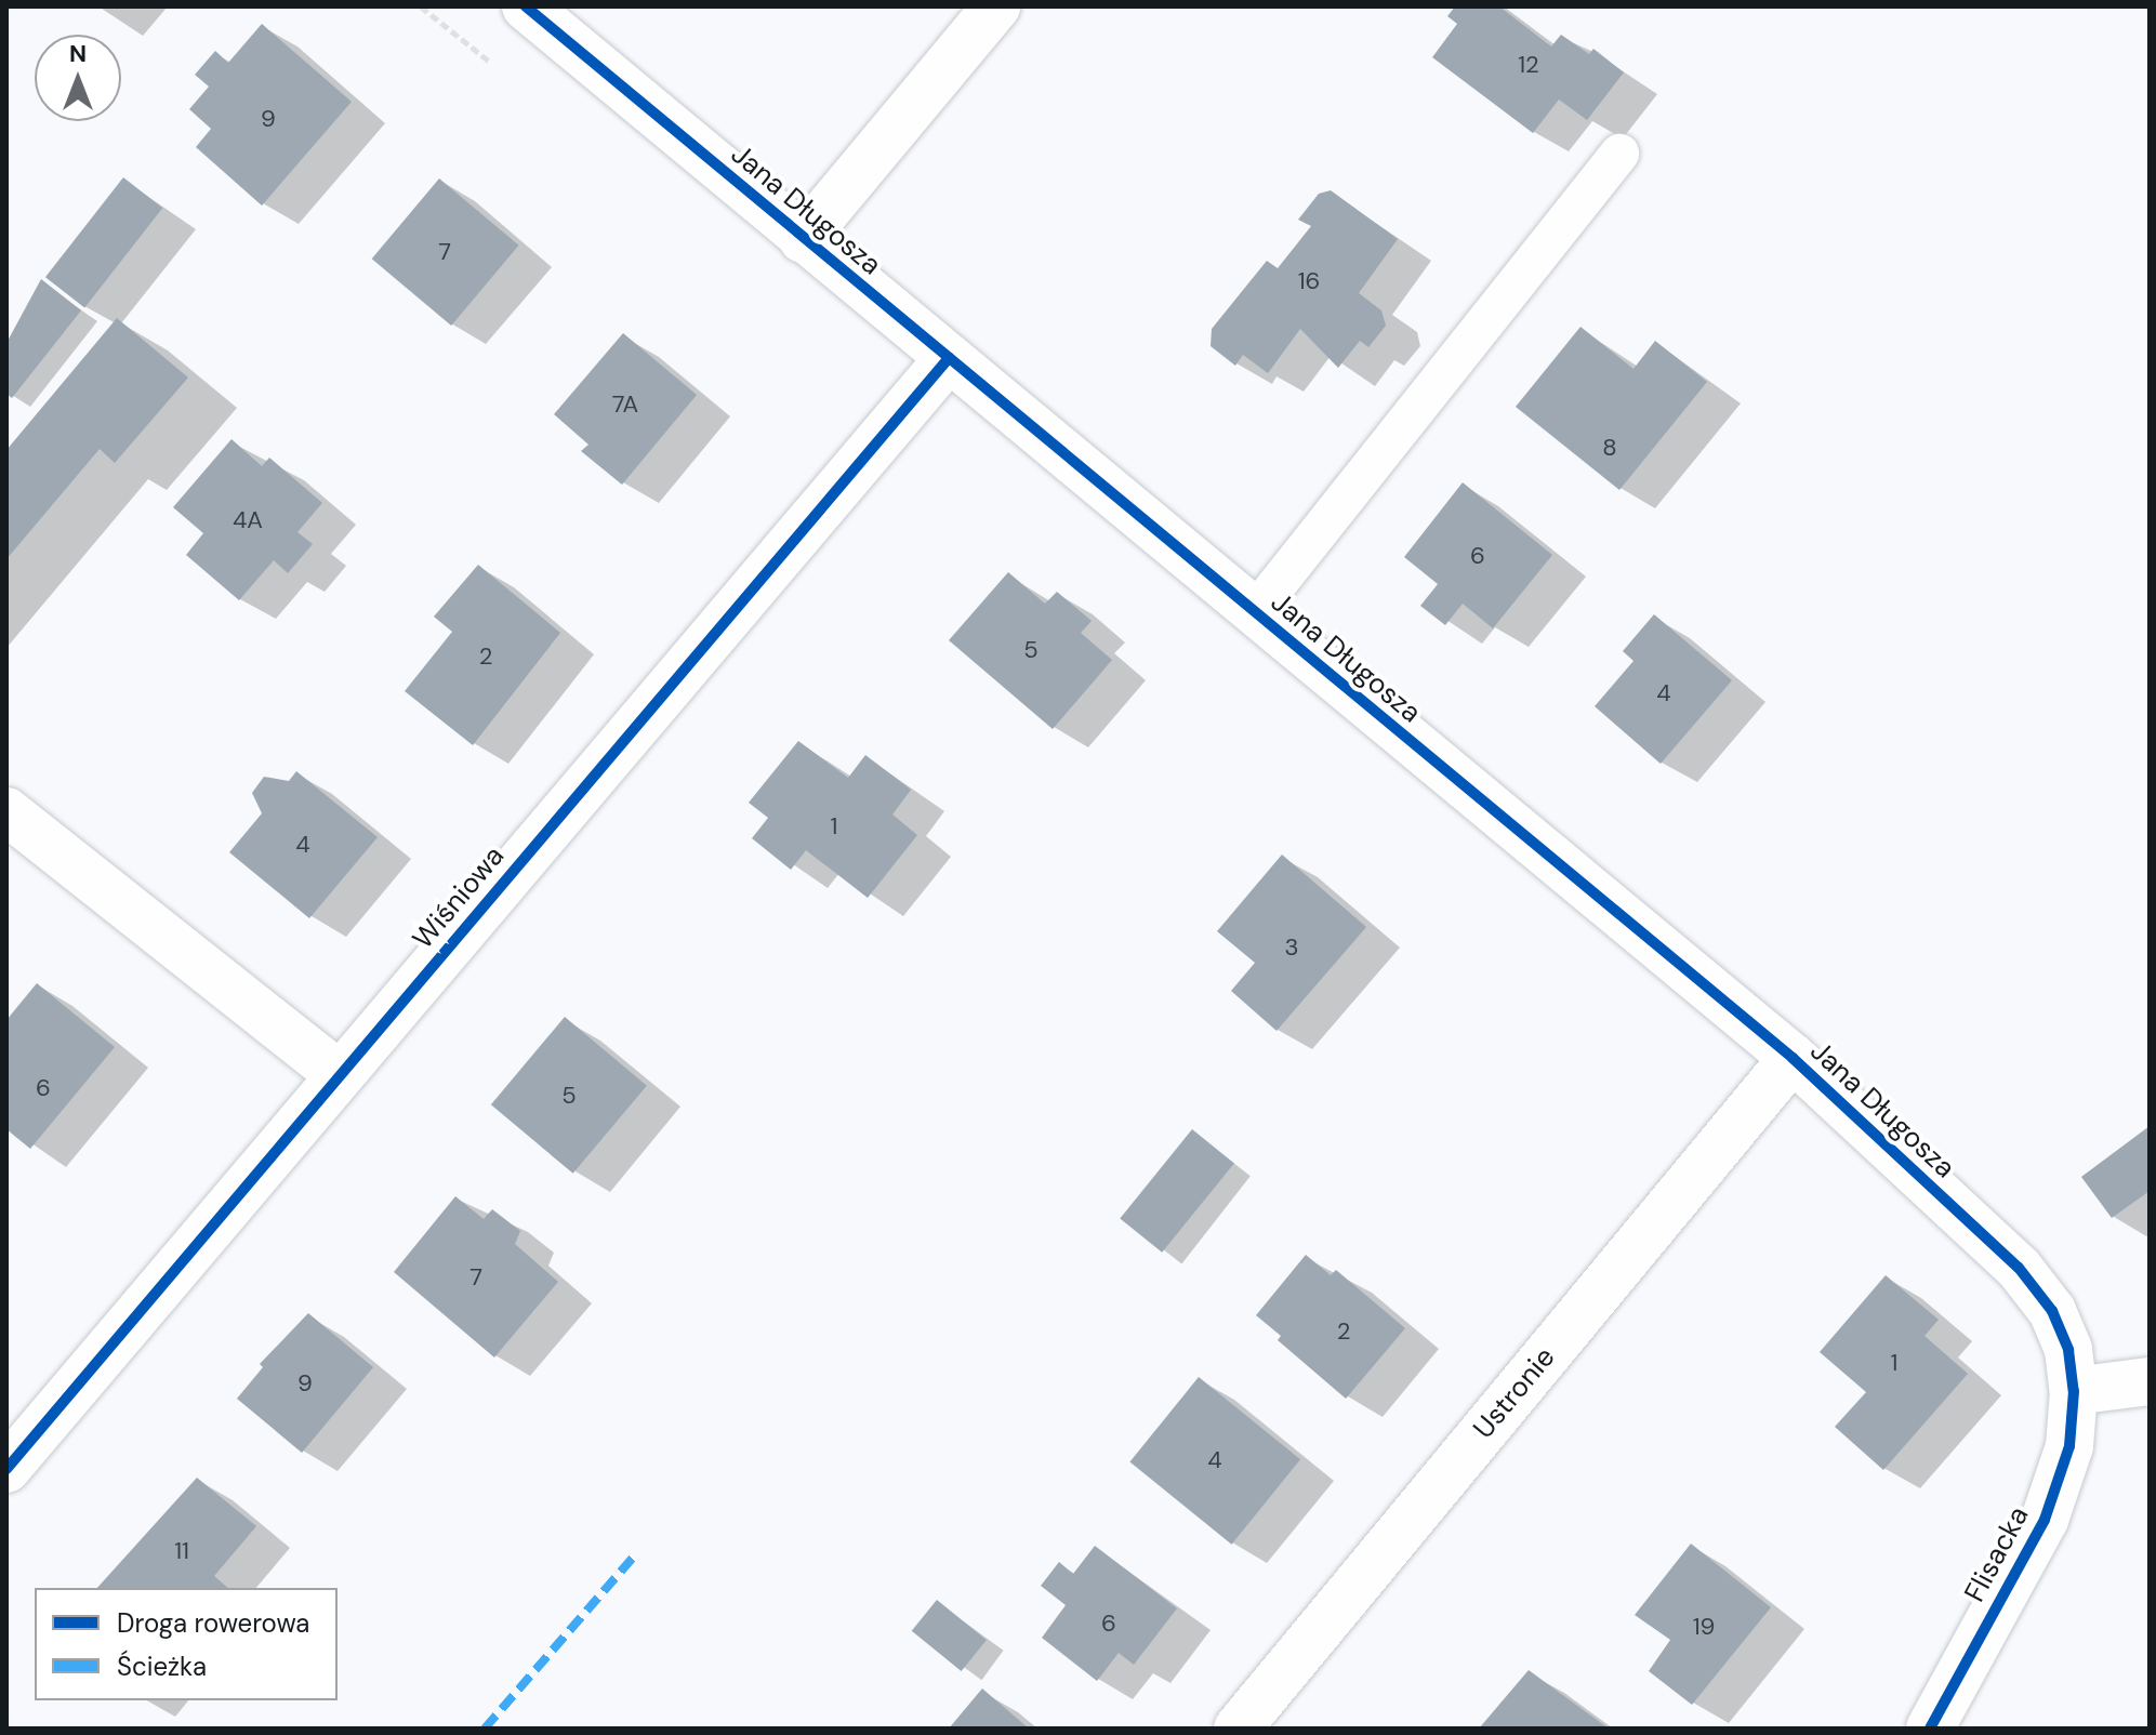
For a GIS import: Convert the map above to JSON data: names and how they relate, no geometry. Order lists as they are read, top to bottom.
{
  "streets": {
    "street": [
      "Jana Długosza",
      "Wiśniowa",
      "Ustronie",
      "Flisacka"
    ]
  },
  "crossings": [
    ["Jana Długosza", "Wiśniowa"],
    ["Jana Długosza", "Ustronie"],
    ["Jana Długosza", "Flisacka"]
  ],
  "house_numbers": [
    "12",
    "9",
    "7",
    "16",
    "7A",
    "8",
    "4A",
    "6",
    "5",
    "2",
    "4",
    "1",
    "4",
    "3",
    "6",
    "5",
    "7",
    "2",
    "1",
    "9",
    "4",
    "11",
    "6",
    "19"
  ],
  "legend": ["Droga rowerowa", "Ścieżka"],
  "north": "top"
}
